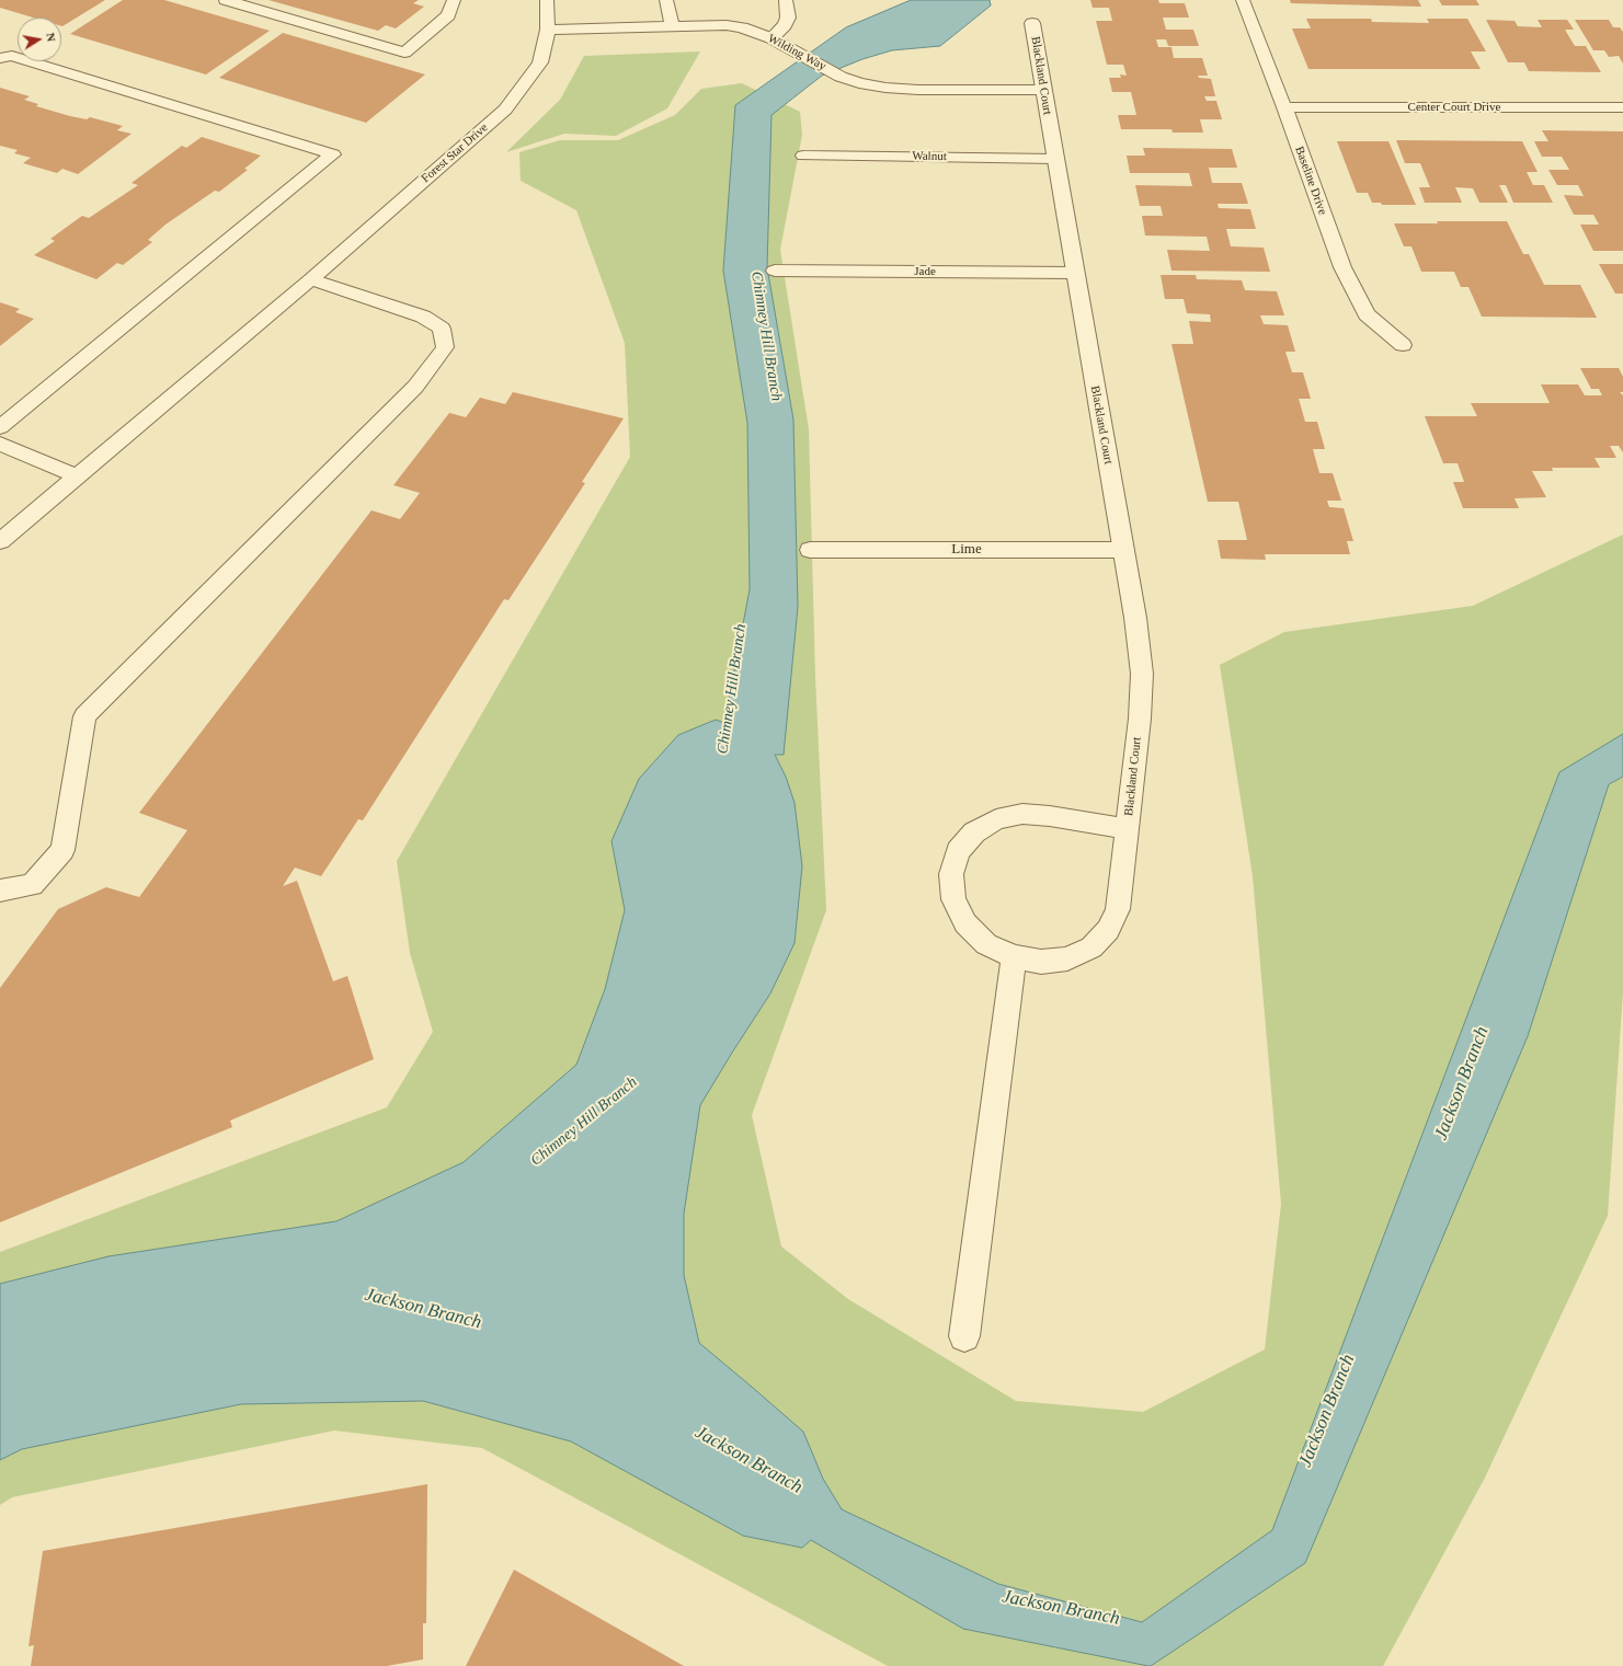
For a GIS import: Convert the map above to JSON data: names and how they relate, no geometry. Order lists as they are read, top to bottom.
{
  "streets": {
    "street": [
      "Wilding Way",
      "Blackland Court",
      "Center Court Drive",
      "Forest Star Drive",
      "Walnut",
      "Baseline Drive",
      "Jade",
      "Lime"
    ]
  },
  "crossings": [
    ["Wilding Way", "Blackland Court"],
    ["Wilding Way", "Forest Star Drive"],
    ["Blackland Court", "Walnut"],
    ["Blackland Court", "Jade"],
    ["Blackland Court", "Lime"],
    ["Center Court Drive", "Baseline Drive"]
  ],
  "water": ["Chimney Hill Branch", "Jackson Branch"],
  "north": "right"
}
